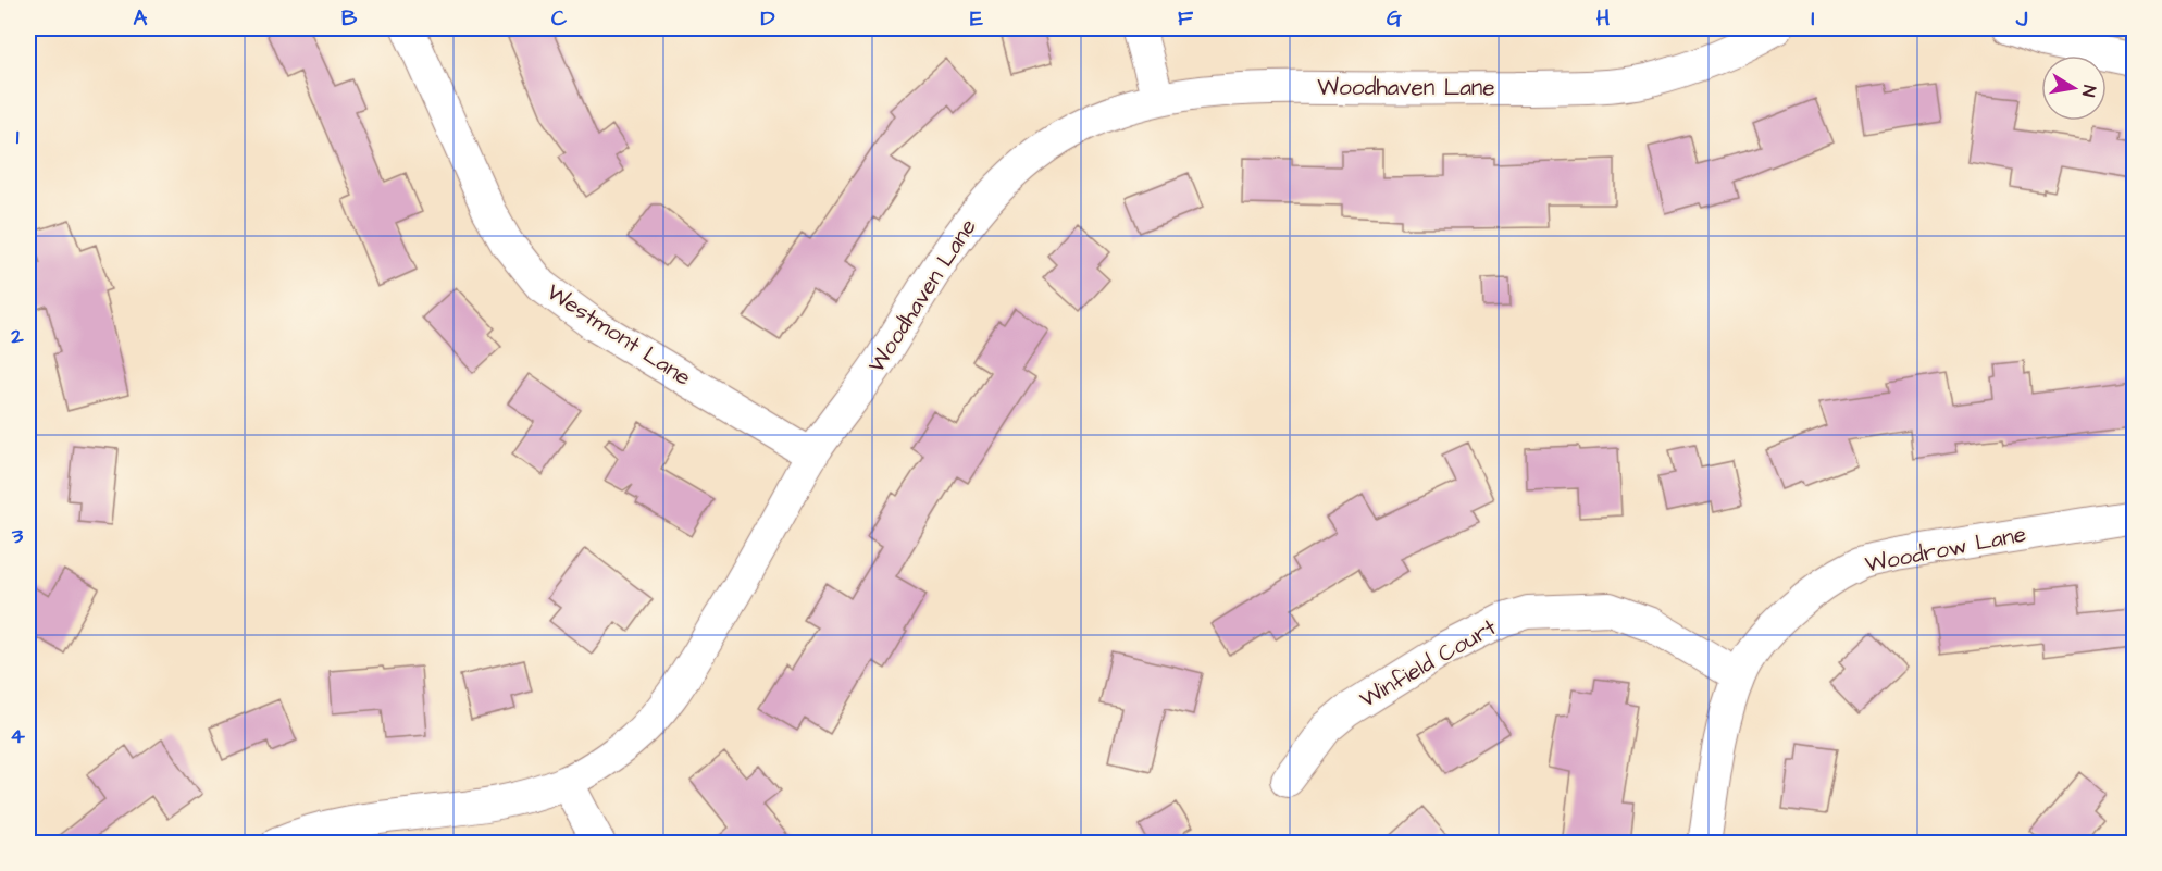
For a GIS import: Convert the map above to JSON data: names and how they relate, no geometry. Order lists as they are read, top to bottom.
{
  "streets": {
    "street": [
      "Woodhaven Lane",
      "Westmont Lane",
      "Woodrow Lane",
      "Winfield Court"
    ]
  },
  "crossings": [
    ["Woodhaven Lane", "Westmont Lane"],
    ["Woodrow Lane", "Winfield Court"]
  ],
  "north": "right",
  "grid": {
    "columns": [
      "A",
      "B",
      "C",
      "D",
      "E",
      "F",
      "G",
      "H",
      "I",
      "J"
    ],
    "rows": [
      "1",
      "2",
      "3",
      "4"
    ]
  }
}
